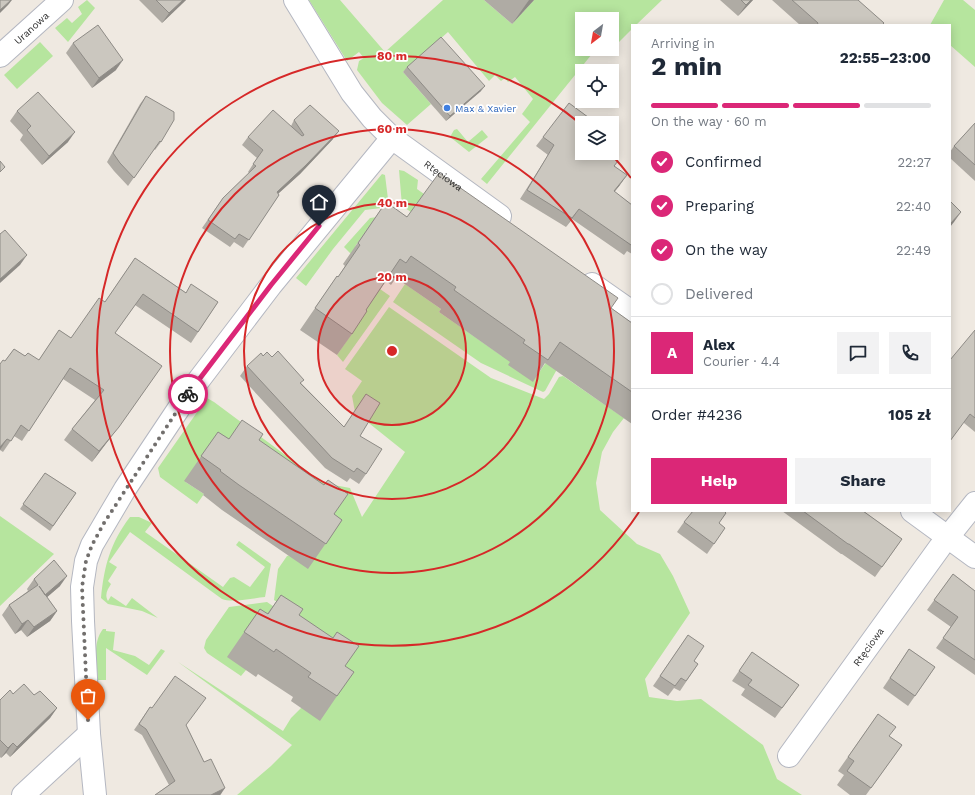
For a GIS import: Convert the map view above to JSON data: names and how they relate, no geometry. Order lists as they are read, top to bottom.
{
  "streets": {
    "street": ["Uranowa", "Rtęciowa"]
  },
  "places": ["Max & Xavier"],
  "north": "bottom left",
  "page": {
    "heading": ["2 min", "Arriving in", "22:55–23:00"],
    "panel": [
      "Alex",
      "Courier · 4.4",
      "Order #4236",
      "105 zł"
    ],
    "bar": "On the way · 60 m",
    "list": [
      ["Confirmed", "22:27"],
      ["Preparing", "22:40"],
      ["On the way", "22:49"],
      "Delivered"
    ],
    "round": "A",
    "buttons": ["Help", "Share"]
  },
  "rings": [
    "80 m",
    "60 m",
    "40 m",
    "20 m"
  ]
}
